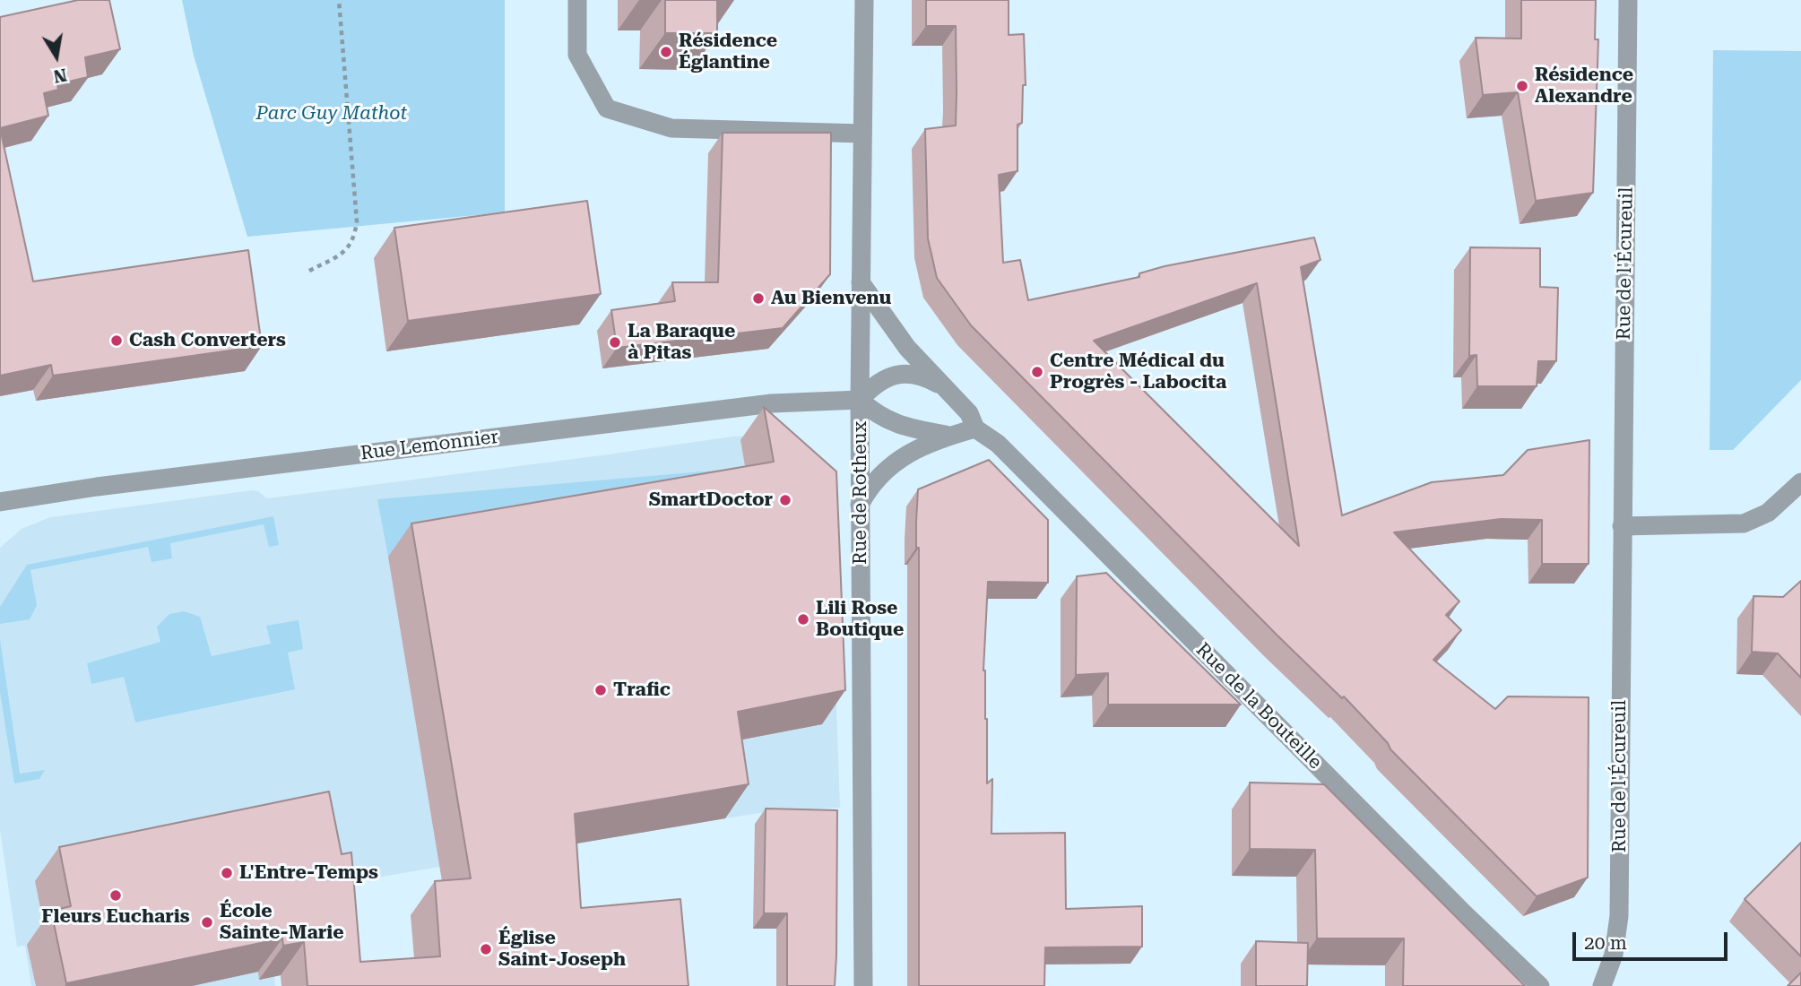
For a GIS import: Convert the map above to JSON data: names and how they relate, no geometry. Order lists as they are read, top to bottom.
{
  "streets": {
    "street": [
      "Rue de l'Écureuil",
      "Rue Lemonnier",
      "Rue de Rotheux",
      "Rue de la Bouteille"
    ]
  },
  "crossings": [
    ["Rue Lemonnier", "Rue de Rotheux"],
    ["Rue Lemonnier", "Rue de la Bouteille"],
    ["Rue de Rotheux", "Rue de la Bouteille"]
  ],
  "parks": ["Parc Guy Mathot"],
  "places": [
    "Résidence Églantine",
    "Résidence Alexandre",
    "Au Bienvenu",
    "Cash Converters",
    "La Baraque à Pitas",
    "Centre Médical du Progrès - Labocita",
    "SmartDoctor",
    "Lili Rose Boutique",
    "Trafic",
    "L'Entre-Temps",
    "Fleurs Eucharis",
    "École Sainte-Marie",
    "Église Saint-Joseph"
  ],
  "scale_bar": "20 m",
  "north": "bottom"
}
